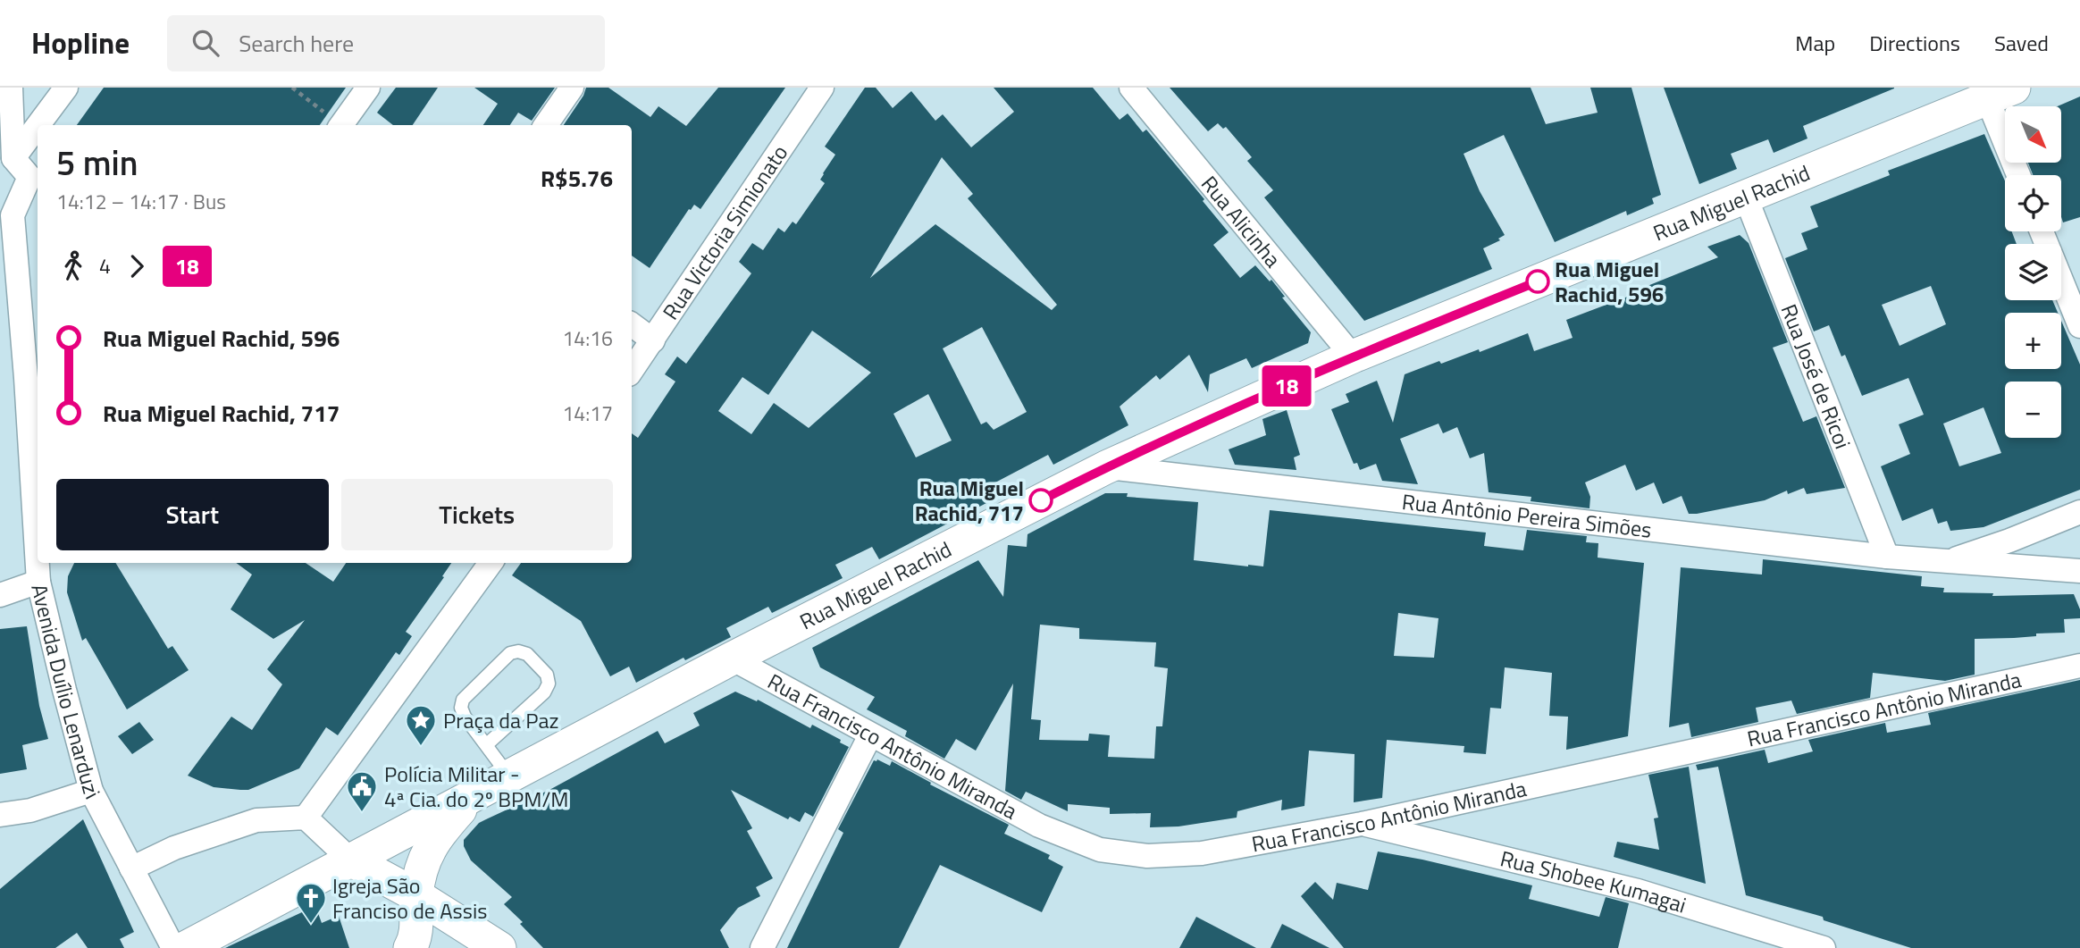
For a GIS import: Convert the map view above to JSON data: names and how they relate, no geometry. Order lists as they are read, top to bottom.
{
  "streets": {
    "main road": ["Rua Miguel Rachid"],
    "street": [
      "Rua Alicinha",
      "Rua Victoria Simionato",
      "Rua José de Ricoi",
      "Rua Antônio Pereira Simões",
      "Avenida Duílio Lenarduzi",
      "Rua Francisco Antônio Miranda",
      "Rua Shobee Kumagai"
    ]
  },
  "crossings": [
    ["Rua Miguel Rachid", "Rua Alicinha"],
    ["Rua Miguel Rachid", "Rua José de Ricoi"],
    ["Rua Miguel Rachid", "Rua Antônio Pereira Simões"],
    ["Rua Miguel Rachid", "Rua Francisco Antônio Miranda"],
    ["Rua José de Ricoi", "Rua Antônio Pereira Simões"],
    ["Rua Francisco Antônio Miranda", "Rua Shobee Kumagai"]
  ],
  "places": {
    "other": ["Rua Miguel Rachid, 596", "Rua Miguel Rachid, 717"],
    "place": ["Praça da Paz"],
    "public building": ["Polícia Militar - 4ª Cia. do 2º BPM/M"],
    "church": ["Igreja São Franciso de Assis"]
  },
  "lines": ["bus line 18"],
  "north": "bottom right",
  "page": {
    "header": "Hopline",
    "search": "Search here",
    "nav": ["Map", "Directions", "Saved"],
    "on_map": "18",
    "map_buttons": ["+", "−"],
    "heading": ["5 min", "14:12 – 14:17 · Bus", "R$5.76"],
    "legs": ["4", "18"],
    "list": [
      {
        "name": "Rua Miguel Rachid, 596",
        "value": "14:16"
      },
      {
        "name": "Rua Miguel Rachid, 717",
        "value": "14:17"
      }
    ],
    "buttons": ["Start", "Tickets"]
  }
}
